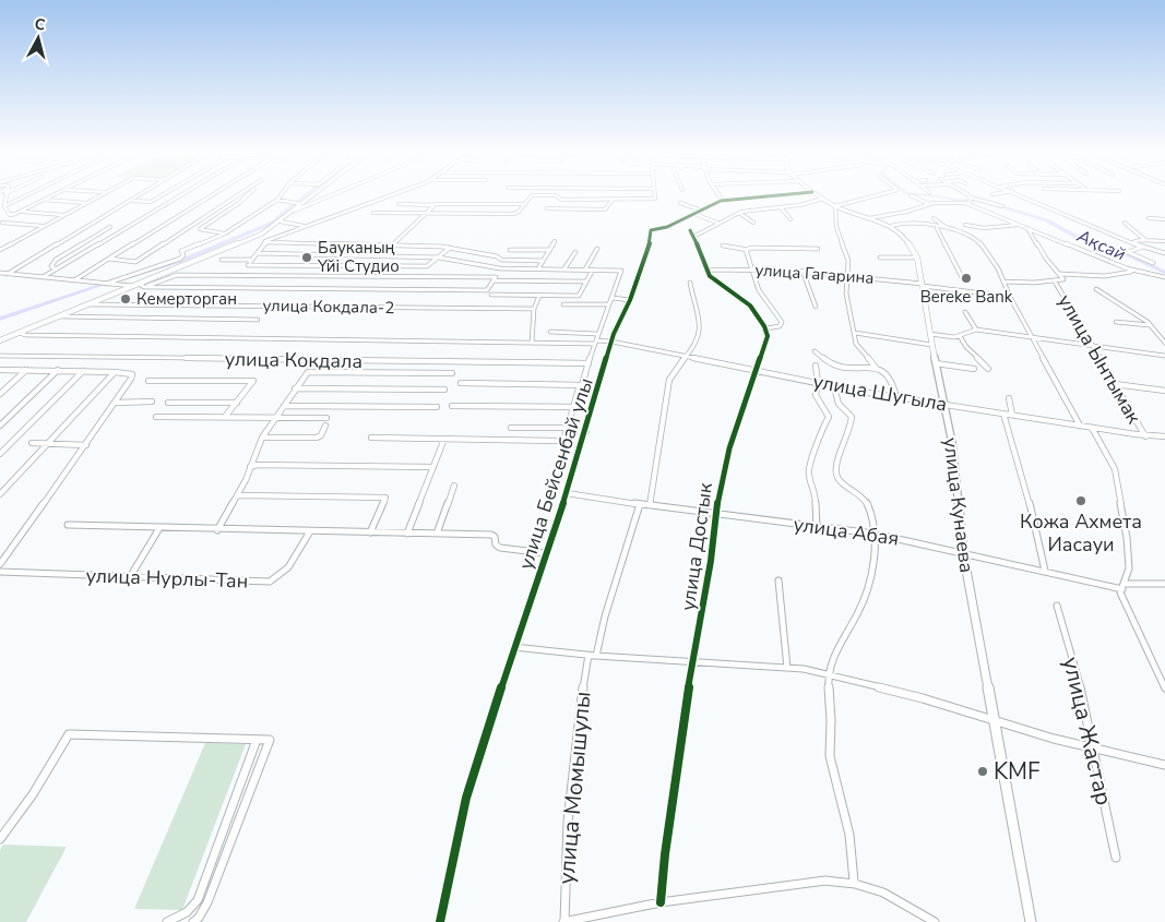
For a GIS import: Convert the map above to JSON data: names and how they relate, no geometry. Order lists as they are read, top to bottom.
{
  "streets": {
    "main road": ["улица Кунаева"],
    "street": [
      "улица Гагарина",
      "улица Кокдала-2",
      "улица Ынтымак",
      "улица Кокдала",
      "улица Шугыла",
      "улица Бейсенбай улы",
      "улица Абая",
      "улица Достык",
      "улица Нурлы-Тан",
      "улица Жастар",
      "улица Момышулы"
    ]
  },
  "crossings": [
    ["улица Гагарина", "улица Кунаева"],
    ["улица Ынтымак", "улица Шугыла"],
    ["улица Шугыла", "улица Бейсенбай улы"],
    ["улица Шугыла", "улица Кунаева"],
    ["улица Шугыла", "улица Достык"],
    ["улица Бейсенбай улы", "улица Абая"],
    ["улица Кунаева", "улица Абая"],
    ["улица Абая", "улица Достык"],
    ["улица Абая", "улица Момышулы"]
  ],
  "water": ["Ақсай"],
  "places": [
    "Бауканың Үйі Студио",
    "Bereke Bank",
    "Кемерторган",
    "Кожа Ахмета Иасауи",
    "KMF"
  ],
  "north": "top"
}
